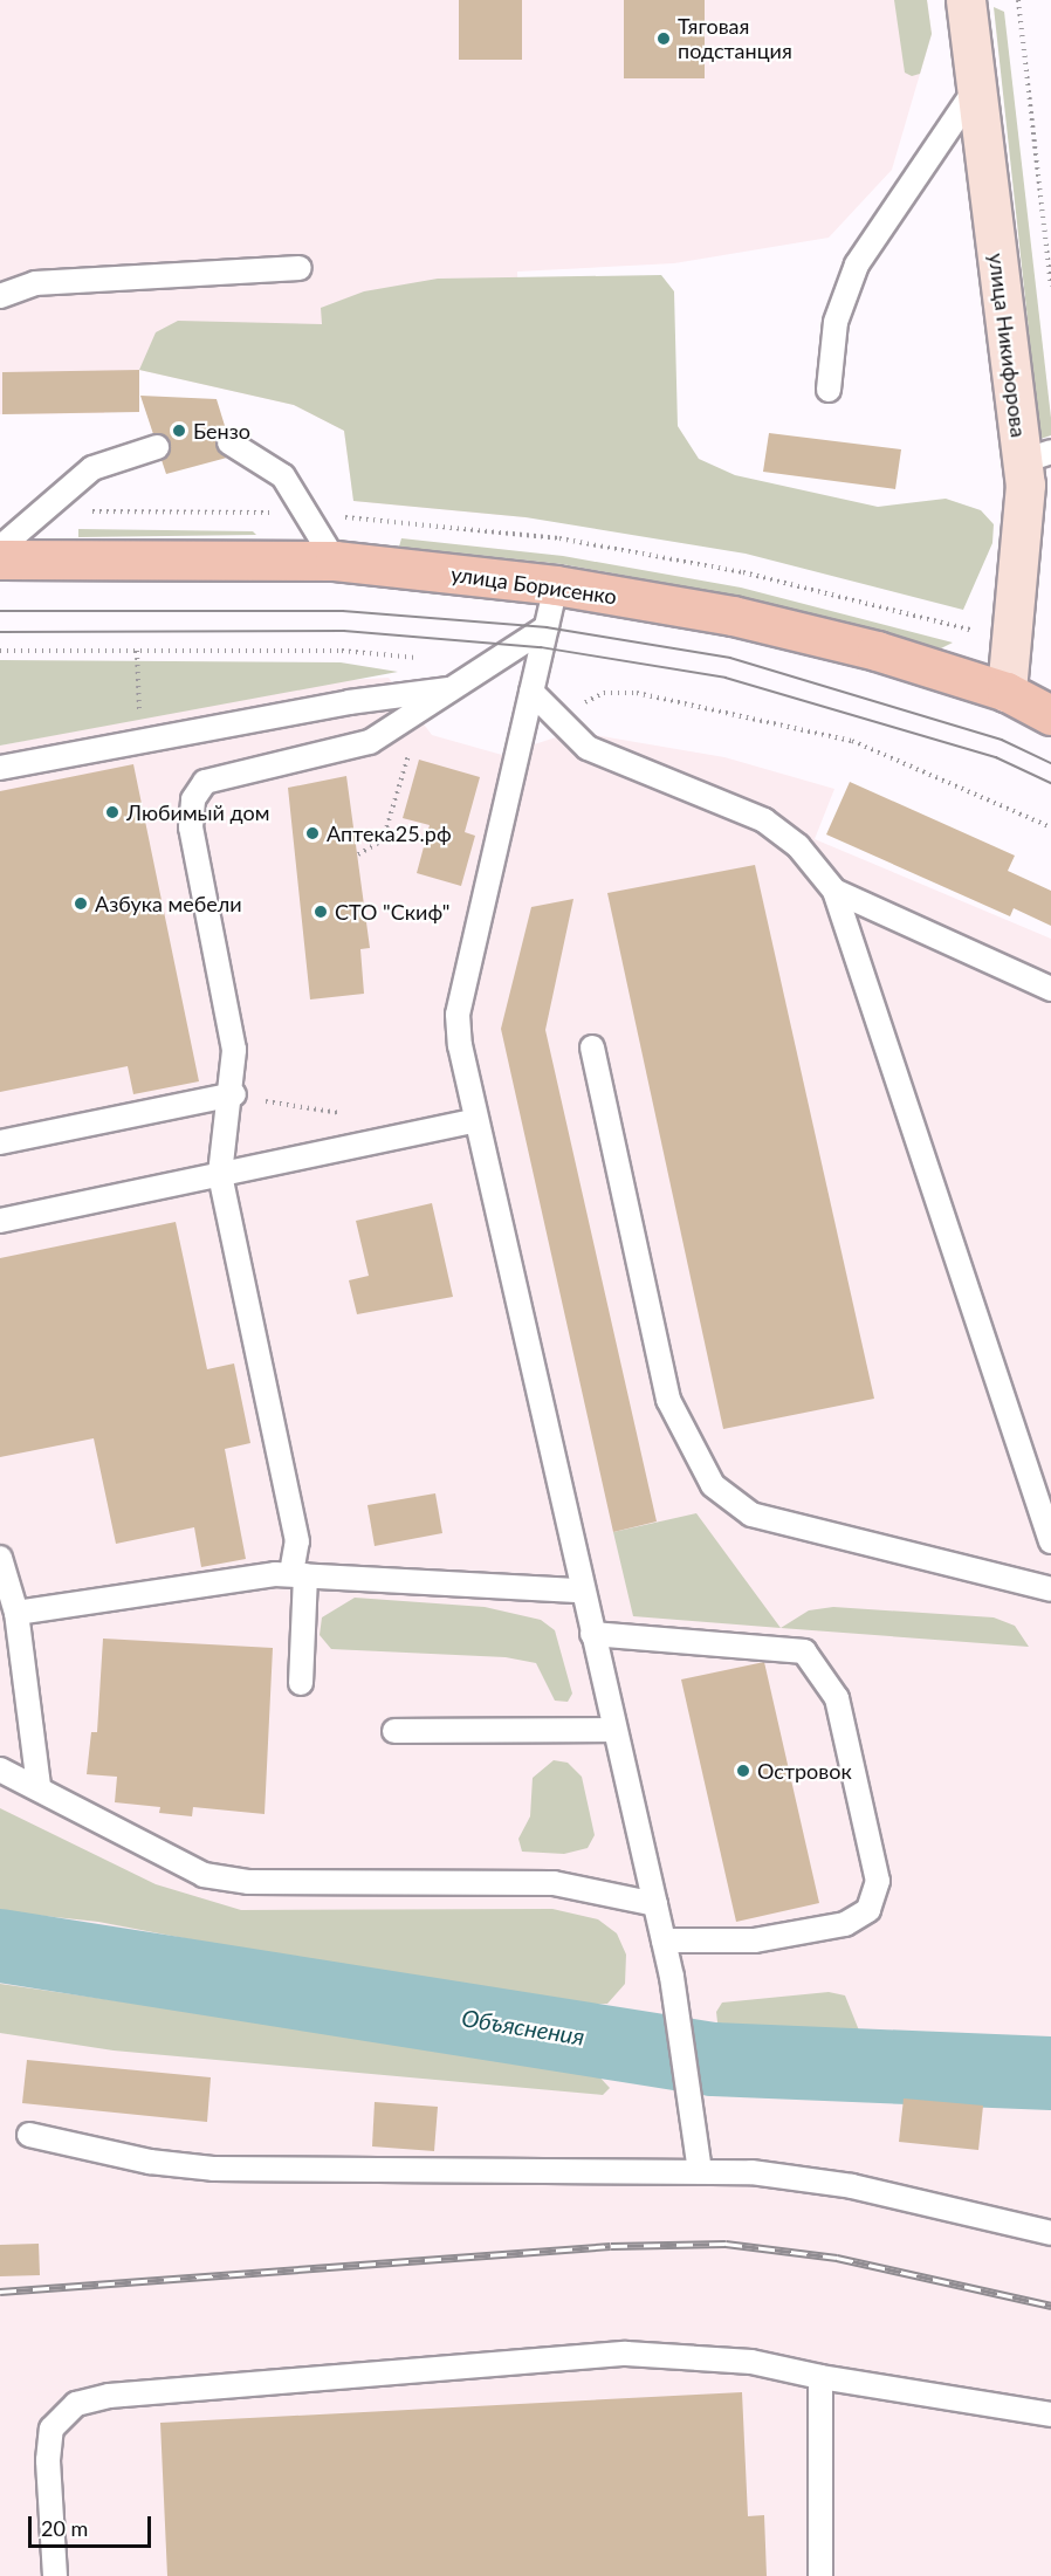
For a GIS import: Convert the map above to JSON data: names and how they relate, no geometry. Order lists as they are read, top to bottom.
{
  "streets": {
    "main road": ["улица Никифорова", "улица Борисенко"]
  },
  "crossings": [
    ["улица Никифорова", "улица Борисенко"]
  ],
  "water": ["Объяснения"],
  "places": [
    "Тяговая подстанция",
    "Бензо",
    "Любимый дом",
    "Аптека25.рф",
    "Азбука мебели",
    "СТО \"Скиф\"",
    "Островок"
  ],
  "scale_bar": "20 m"
}
